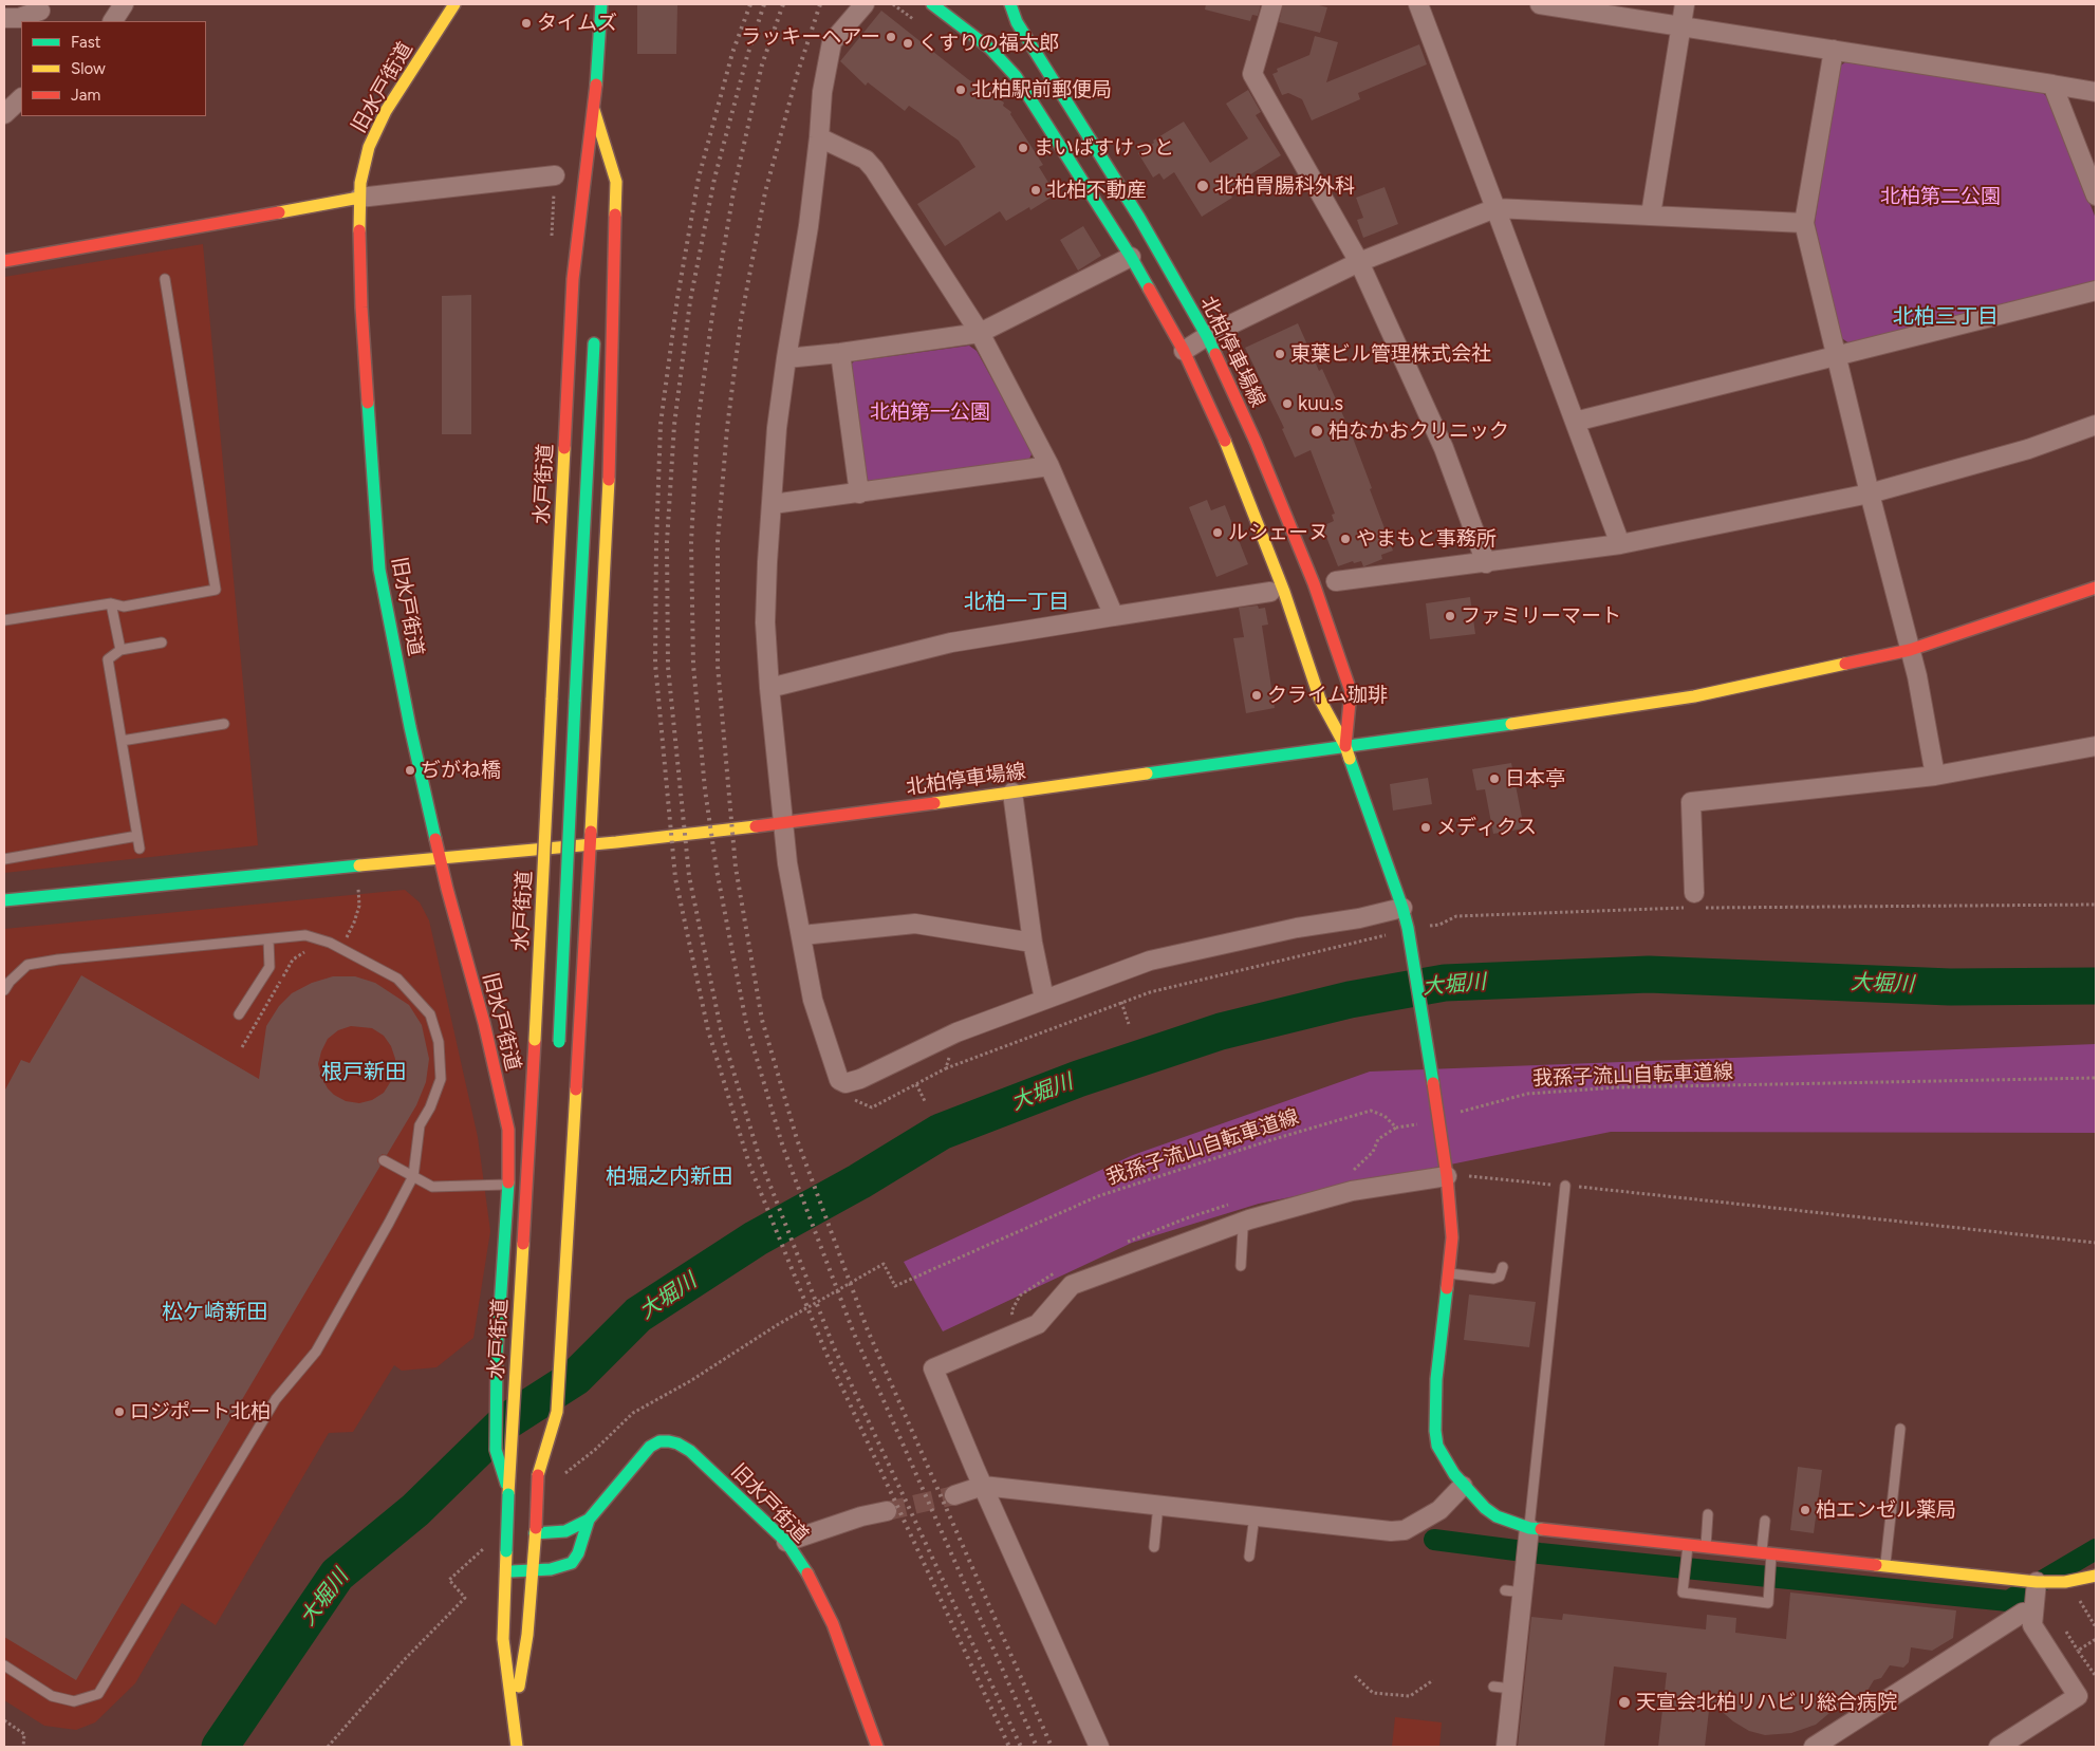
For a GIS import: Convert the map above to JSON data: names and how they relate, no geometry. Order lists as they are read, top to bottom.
{
  "streets": {
    "main road": ["旧水戸街道", "北柏停車場線", "水戸街道"],
    "path": ["我孫子流山自転車道線"]
  },
  "crossings": [
    ["旧水戸街道", "北柏停車場線"],
    ["旧水戸街道", "水戸街道"]
  ],
  "districts": [
    "北柏三丁目",
    "北柏一丁目",
    "根戸新田",
    "柏堀之内新田",
    "松ケ崎新田"
  ],
  "water": ["大堀川"],
  "parks": ["北柏第二公園", "北柏第一公園"],
  "places": [
    "タイムズ",
    "ラッキーヘアー",
    "くすりの福太郎",
    "北柏駅前郵便局",
    "まいばすけっと",
    "北柏胃腸科外科",
    "北柏不動産",
    "東葉ビル管理株式会社",
    "kuu.s",
    "柏なかおクリニック",
    "ルシェーヌ",
    "やまもと事務所",
    "ファミリーマート",
    "クライム珈琲",
    "ぢがね橋",
    "日本亭",
    "メディクス",
    "ロジポート北柏",
    "柏エンゼル薬局",
    "天宣会北柏リハビリ総合病院"
  ],
  "legend": ["Fast", "Slow", "Jam"]
}
